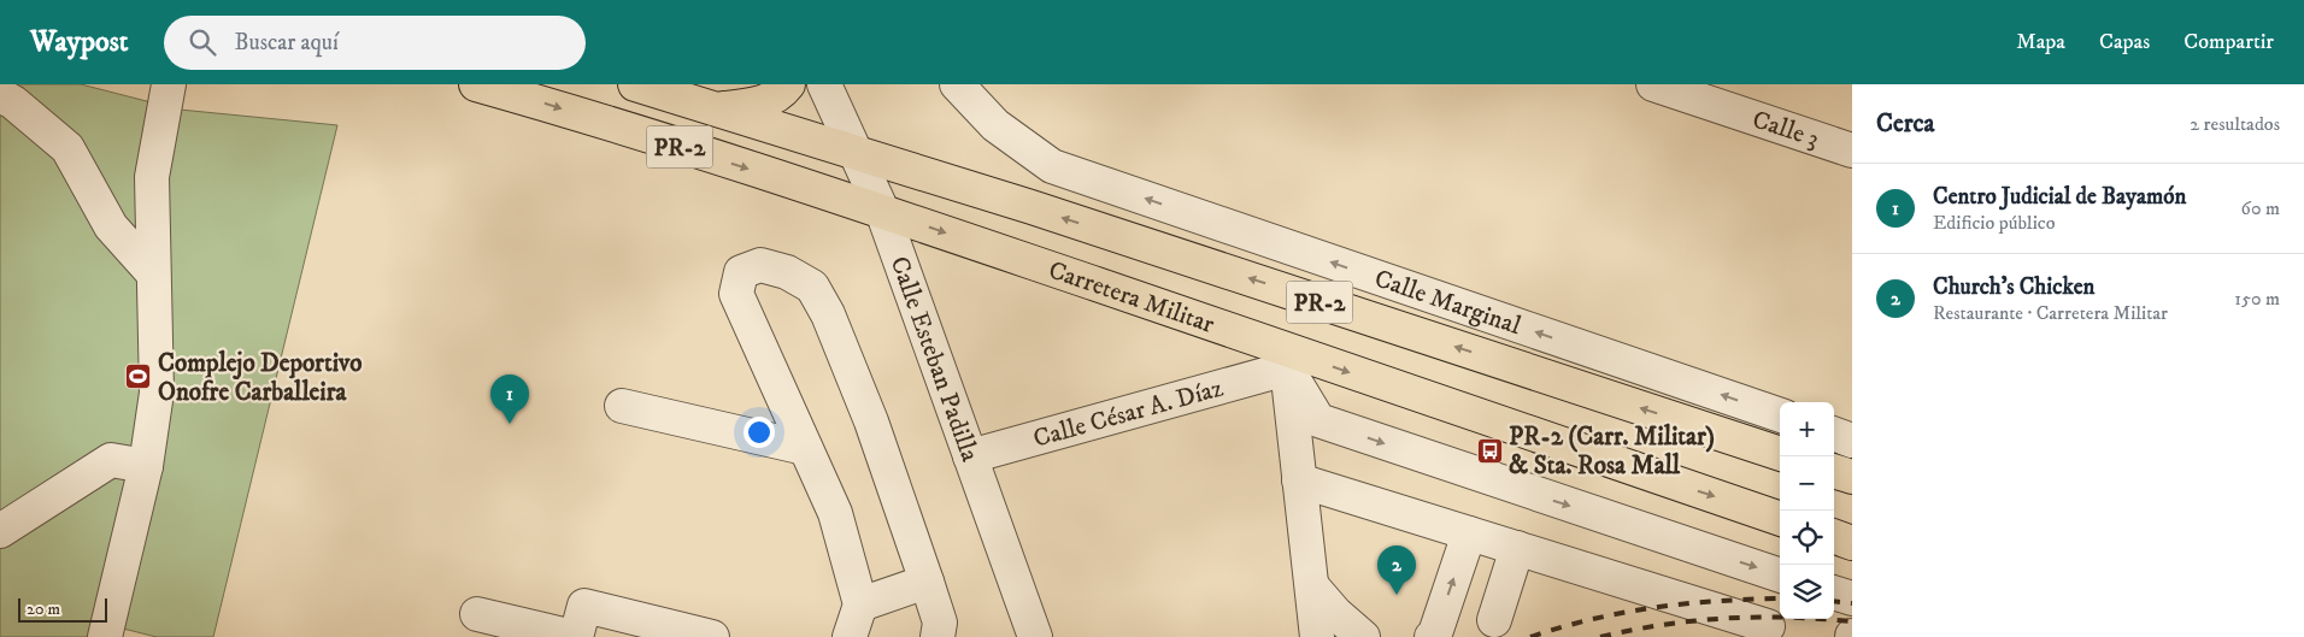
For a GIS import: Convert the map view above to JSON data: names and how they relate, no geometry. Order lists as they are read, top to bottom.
{
  "streets": {
    "main road": ["PR-2", "Carretera Militar"],
    "street": [
      "Calle 3",
      "Calle Marginal",
      "Calle Esteban Padilla",
      "Calle César A. Díaz"
    ]
  },
  "crossings": [
    ["Carretera Militar", "Calle Esteban Padilla"],
    ["Carretera Militar", "Calle César A. Díaz"],
    ["Calle Esteban Padilla", "Calle César A. Díaz"]
  ],
  "places": {
    "sports": ["Complejo Deportivo Onofre Carballeira"],
    "bus stop": ["PR-2 (Carr. Militar) & Sta. Rosa Mall"]
  },
  "scale_bar": "20 m",
  "page": {
    "header": "Waypost",
    "search": "Buscar aquí",
    "nav": ["Mapa", "Capas", "Compartir"],
    "heading": ["Cerca", "2 resultados"],
    "list": [
      {
        "mark": "1",
        "name": "Centro Judicial de Bayamón",
        "note": "Edificio público",
        "value": "60 m"
      },
      {
        "mark": "2",
        "name": "Church's Chicken",
        "note": "Restaurante · Carretera Militar",
        "value": "150 m"
      }
    ],
    "pins": ["1", "2"],
    "map_buttons": ["+", "−"],
    "scale": "20 m"
  }
}
